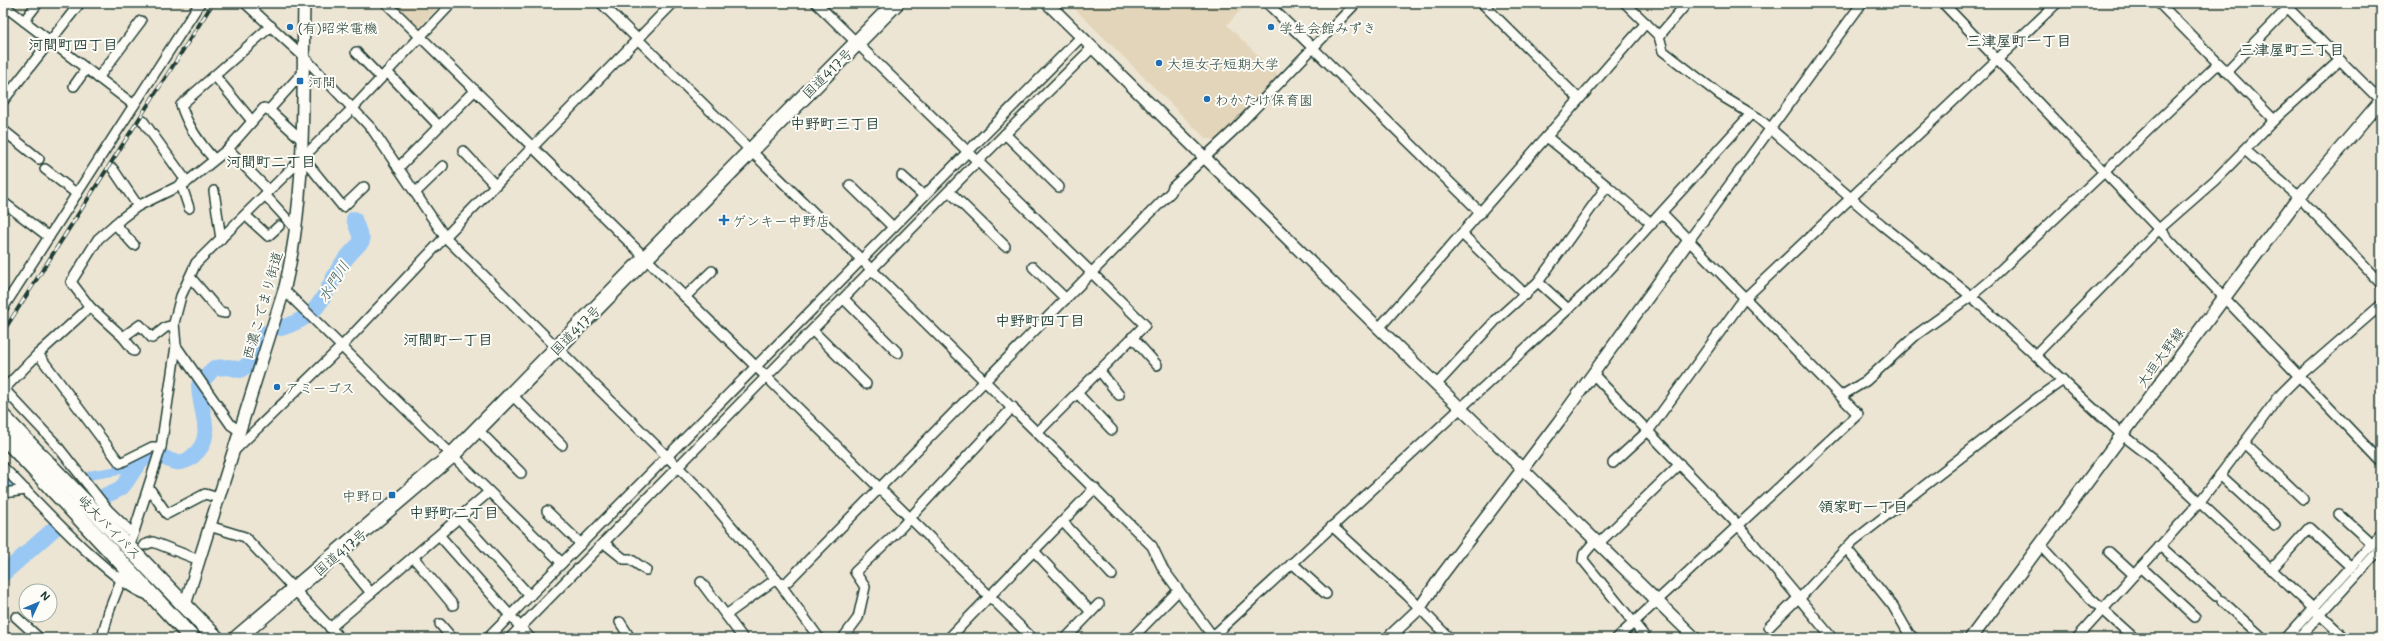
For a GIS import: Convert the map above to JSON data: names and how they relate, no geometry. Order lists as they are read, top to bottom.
{
  "streets": {
    "highway": ["国道417号", "岐大バイパス"],
    "main road": ["大垣大野線"],
    "street": ["西濃こでまり街道"]
  },
  "crossings": [
    ["西濃こでまり街道", "岐大バイパス"]
  ],
  "districts": [
    "三津屋町一丁目",
    "河間町四丁目",
    "三津屋町三丁目",
    "中野町三丁目",
    "河間町二丁目",
    "中野町四丁目",
    "河間町一丁目",
    "領家町一丁目",
    "中野町二丁目"
  ],
  "water": ["水門川"],
  "places": {
    "other": [
      "(有)昭栄電機",
      "学生会館みずき",
      "大垣女子短期大学",
      "わかたけ保育園",
      "アミーゴス"
    ],
    "transit": ["河間", "中野口"],
    "health": ["ゲンキー中野店"]
  },
  "north": "top right"
}
